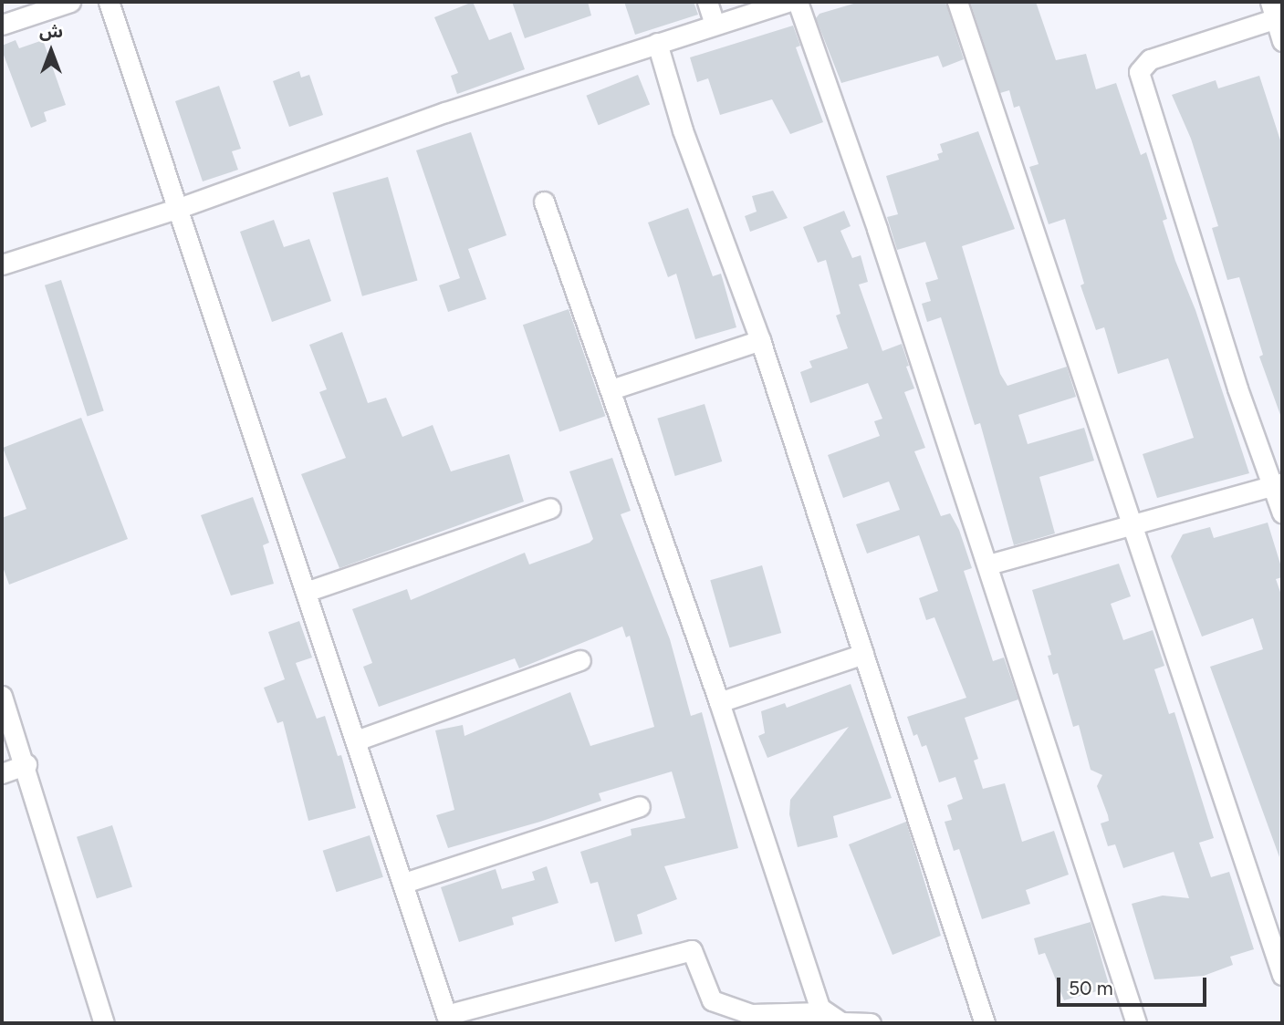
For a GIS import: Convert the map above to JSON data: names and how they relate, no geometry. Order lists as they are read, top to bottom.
{
  "scale_bar": "50 m",
  "north": "top"
}
